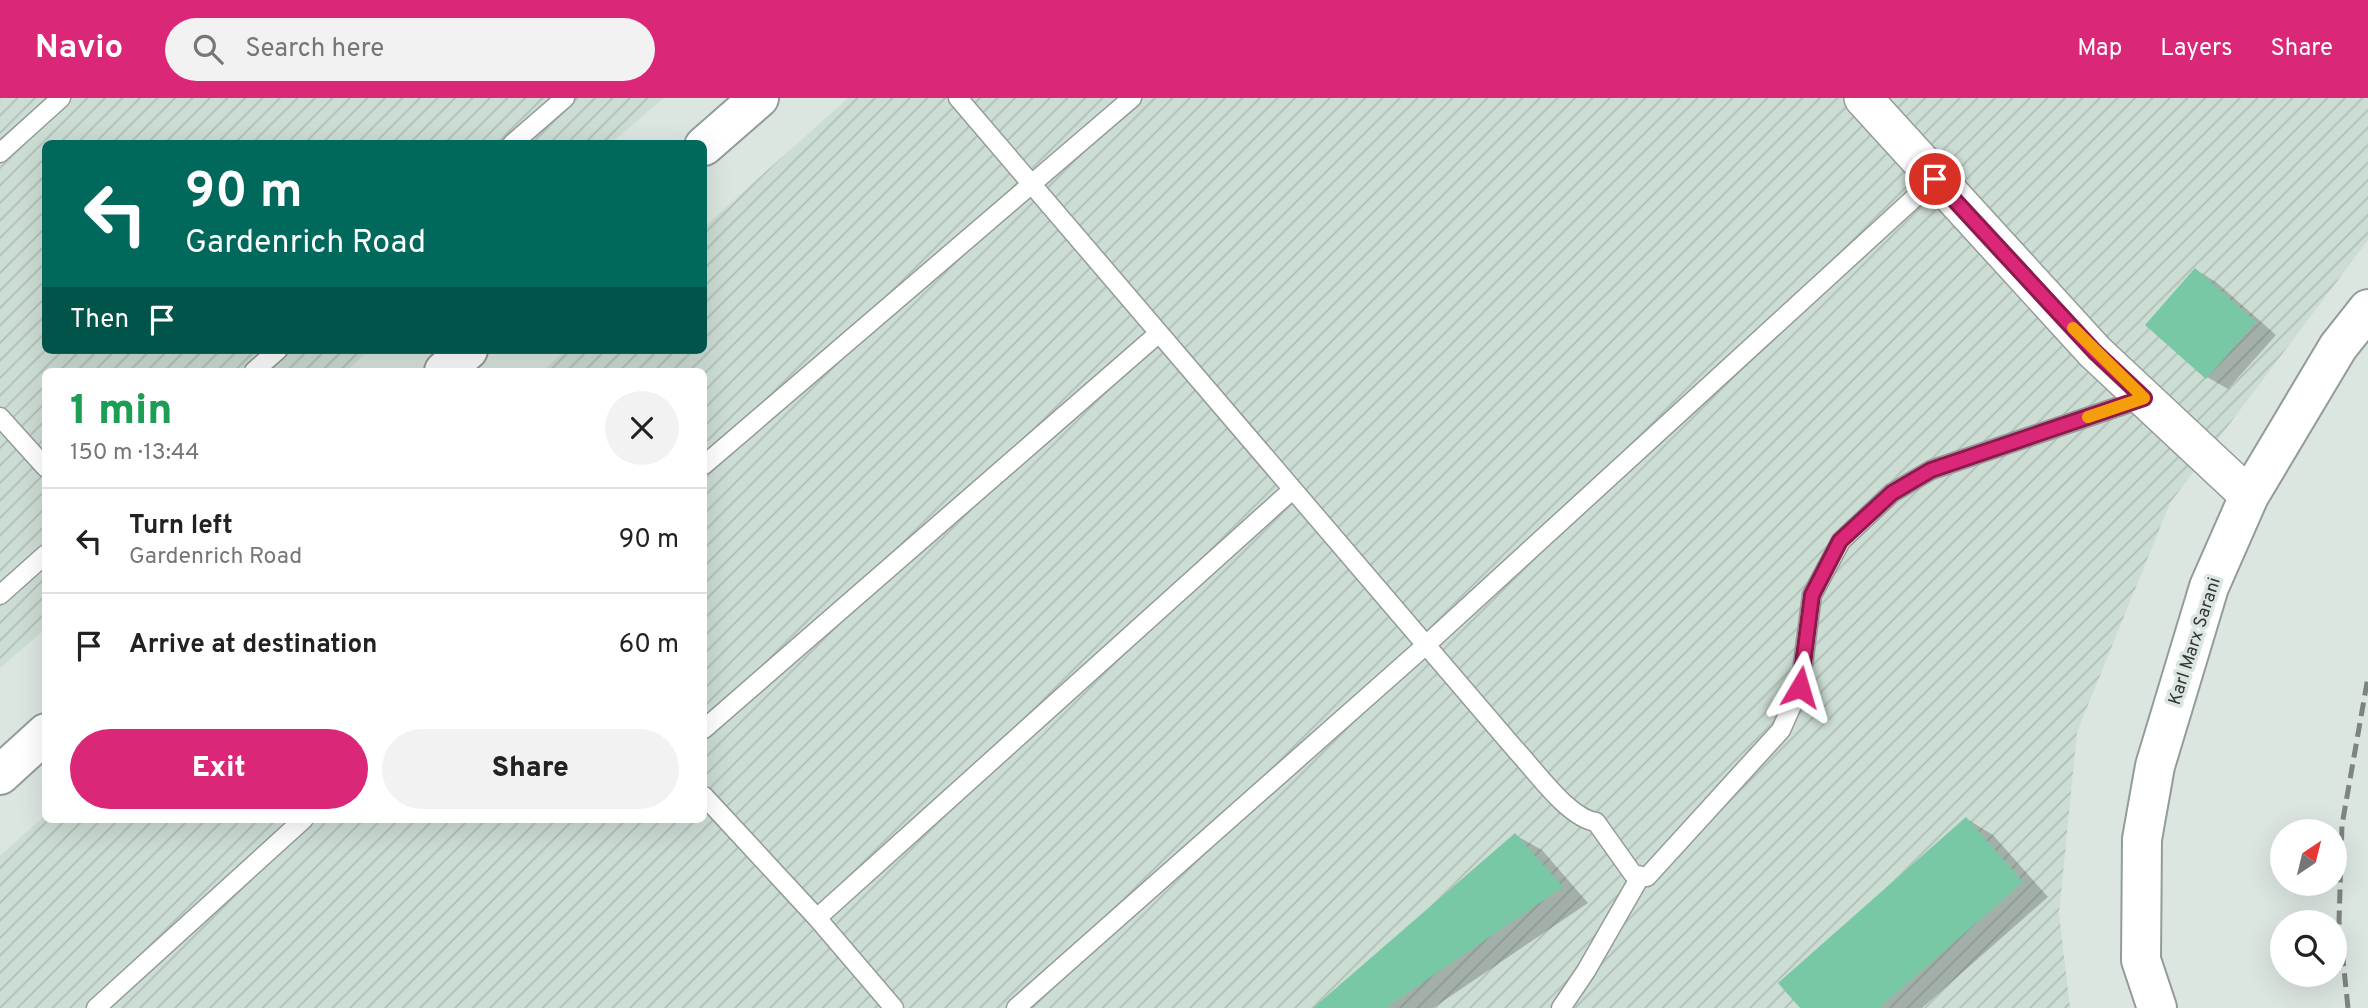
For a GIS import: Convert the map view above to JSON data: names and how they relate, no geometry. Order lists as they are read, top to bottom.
{
  "streets": {
    "main road": ["Karl Marx Sarani"]
  },
  "north": "top right",
  "page": {
    "header": "Navio",
    "search": "Search here",
    "nav": ["Map", "Layers", "Share"],
    "turn": ["90 m", "Gardenrich Road"],
    "then": "Then",
    "heading": ["1 min", "150 m · 13:44"],
    "list": [
      {
        "name": "Turn left",
        "note": "Gardenrich Road",
        "value": "90 m"
      },
      {
        "name": "Arrive at destination",
        "value": "60 m"
      }
    ],
    "buttons": ["Exit", "Share"]
  }
}
